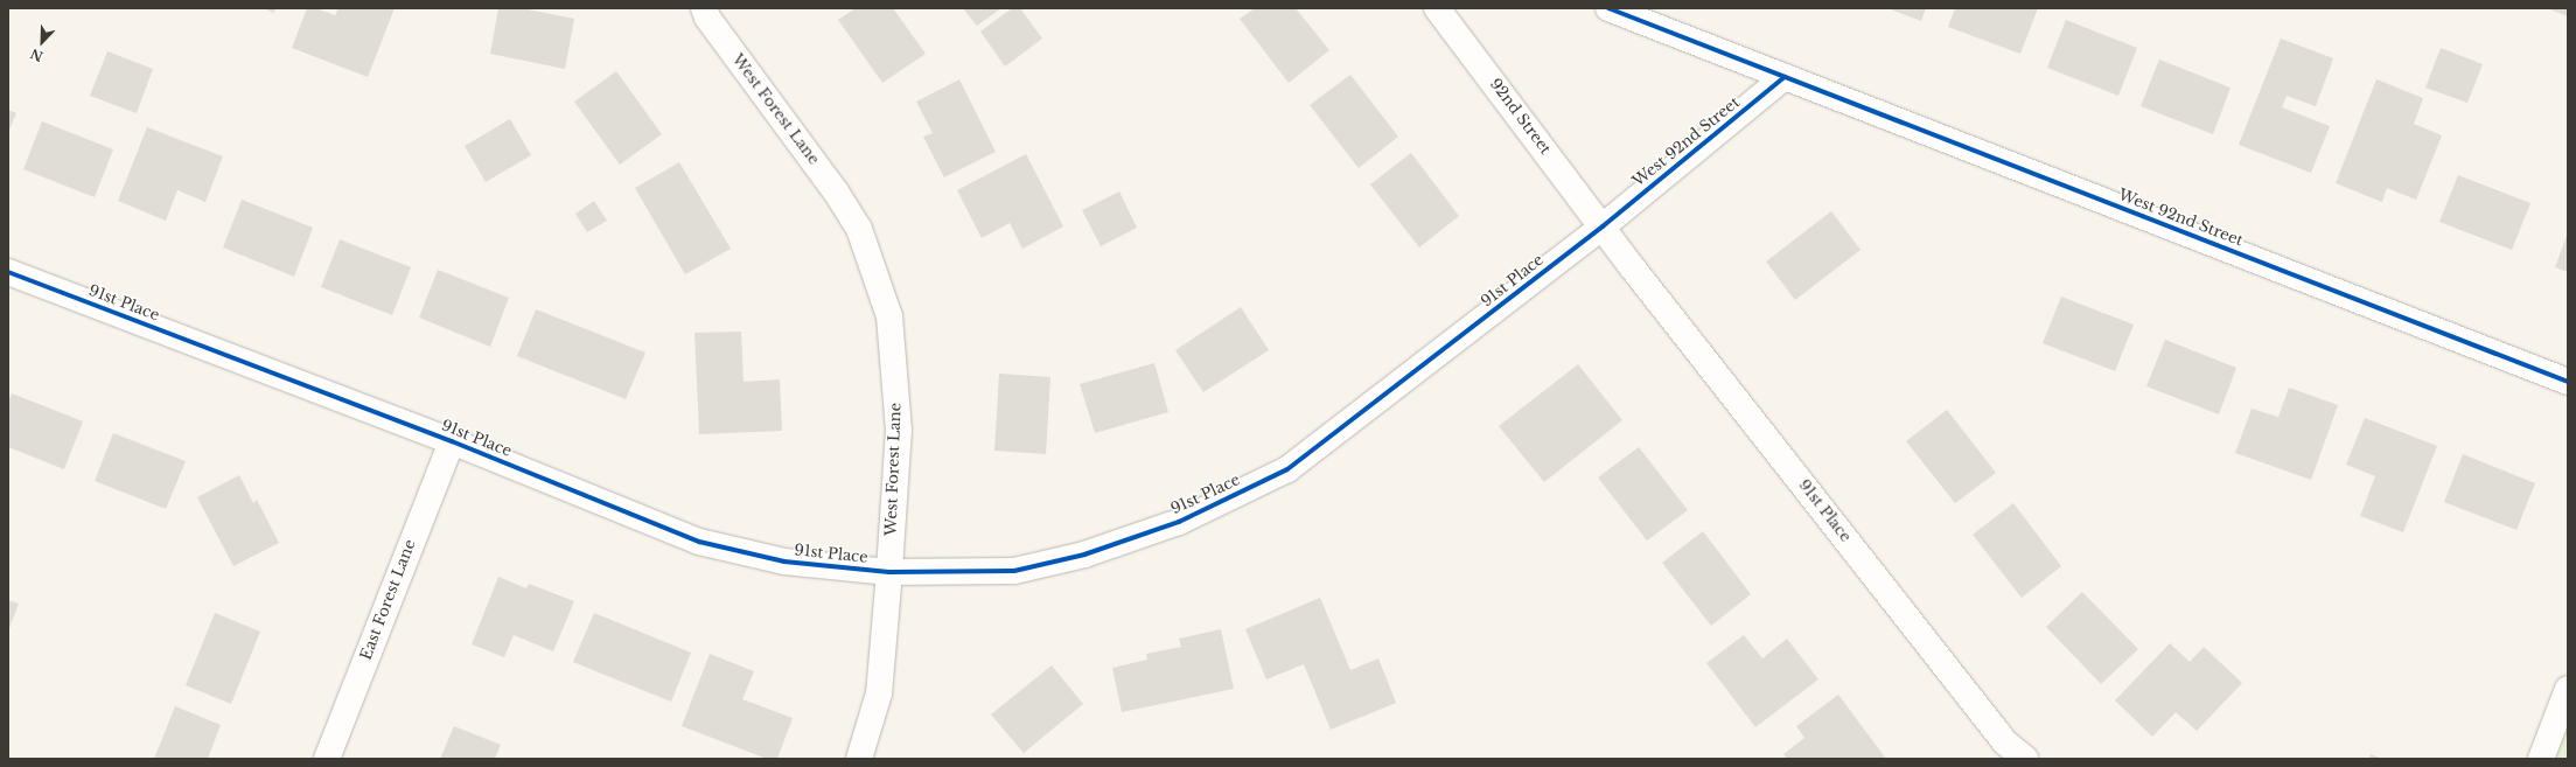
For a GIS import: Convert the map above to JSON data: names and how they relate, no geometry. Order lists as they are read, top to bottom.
{
  "streets": {
    "street": [
      "West Forest Lane",
      "92nd Street",
      "West 92nd Street",
      "91st Place",
      "East Forest Lane"
    ]
  },
  "crossings": [
    ["West Forest Lane", "91st Place"],
    ["92nd Street", "West 92nd Street"],
    ["92nd Street", "91st Place"],
    ["West 92nd Street", "91st Place"],
    ["91st Place", "East Forest Lane"]
  ],
  "north": "bottom left"
}
